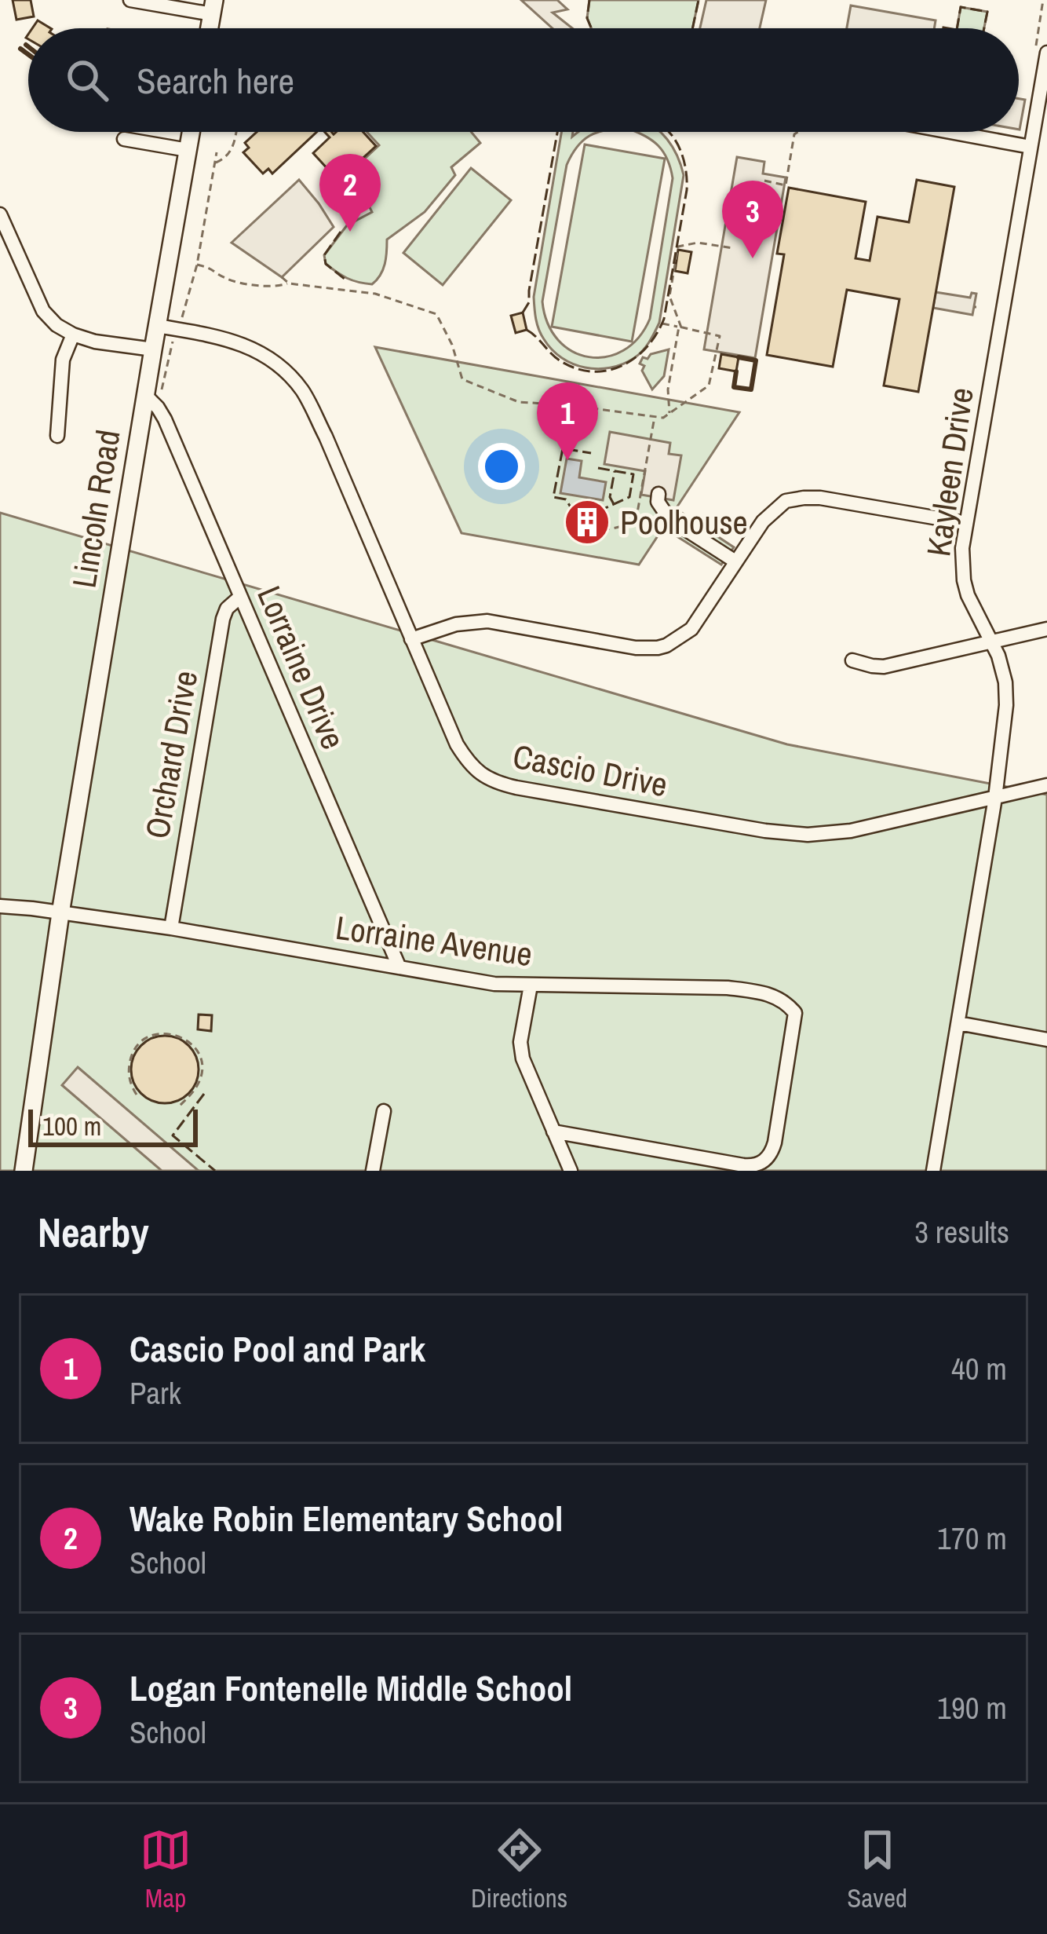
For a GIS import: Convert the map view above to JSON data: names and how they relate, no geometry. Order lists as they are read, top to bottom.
{
  "streets": {
    "main road": ["Lincoln Road"],
    "street": [
      "Kayleen Drive",
      "Lorraine Drive",
      "Orchard Drive",
      "Cascio Drive",
      "Lorraine Avenue"
    ]
  },
  "crossings": [
    ["Kayleen Drive", "Cascio Drive"],
    ["Lincoln Road", "Lorraine Drive"],
    ["Lincoln Road", "Cascio Drive"],
    ["Lincoln Road", "Lorraine Avenue"],
    ["Lorraine Drive", "Orchard Drive"],
    ["Lorraine Drive", "Lorraine Avenue"],
    ["Orchard Drive", "Lorraine Avenue"]
  ],
  "places": {
    "building": ["Poolhouse"]
  },
  "scale_bar": "100 m",
  "page": {
    "search": "Search here",
    "pins": ["2", "3", "1"],
    "scale": "100 m",
    "heading": ["Nearby", "3 results"],
    "list": [
      {
        "mark": "1",
        "name": "Cascio Pool and Park",
        "note": "Park",
        "value": "40 m"
      },
      {
        "mark": "2",
        "name": "Wake Robin Elementary School",
        "note": "School",
        "value": "170 m"
      },
      {
        "mark": "3",
        "name": "Logan Fontenelle Middle School",
        "note": "School",
        "value": "190 m"
      }
    ],
    "nav": ["Map", "Directions", "Saved"]
  }
}
